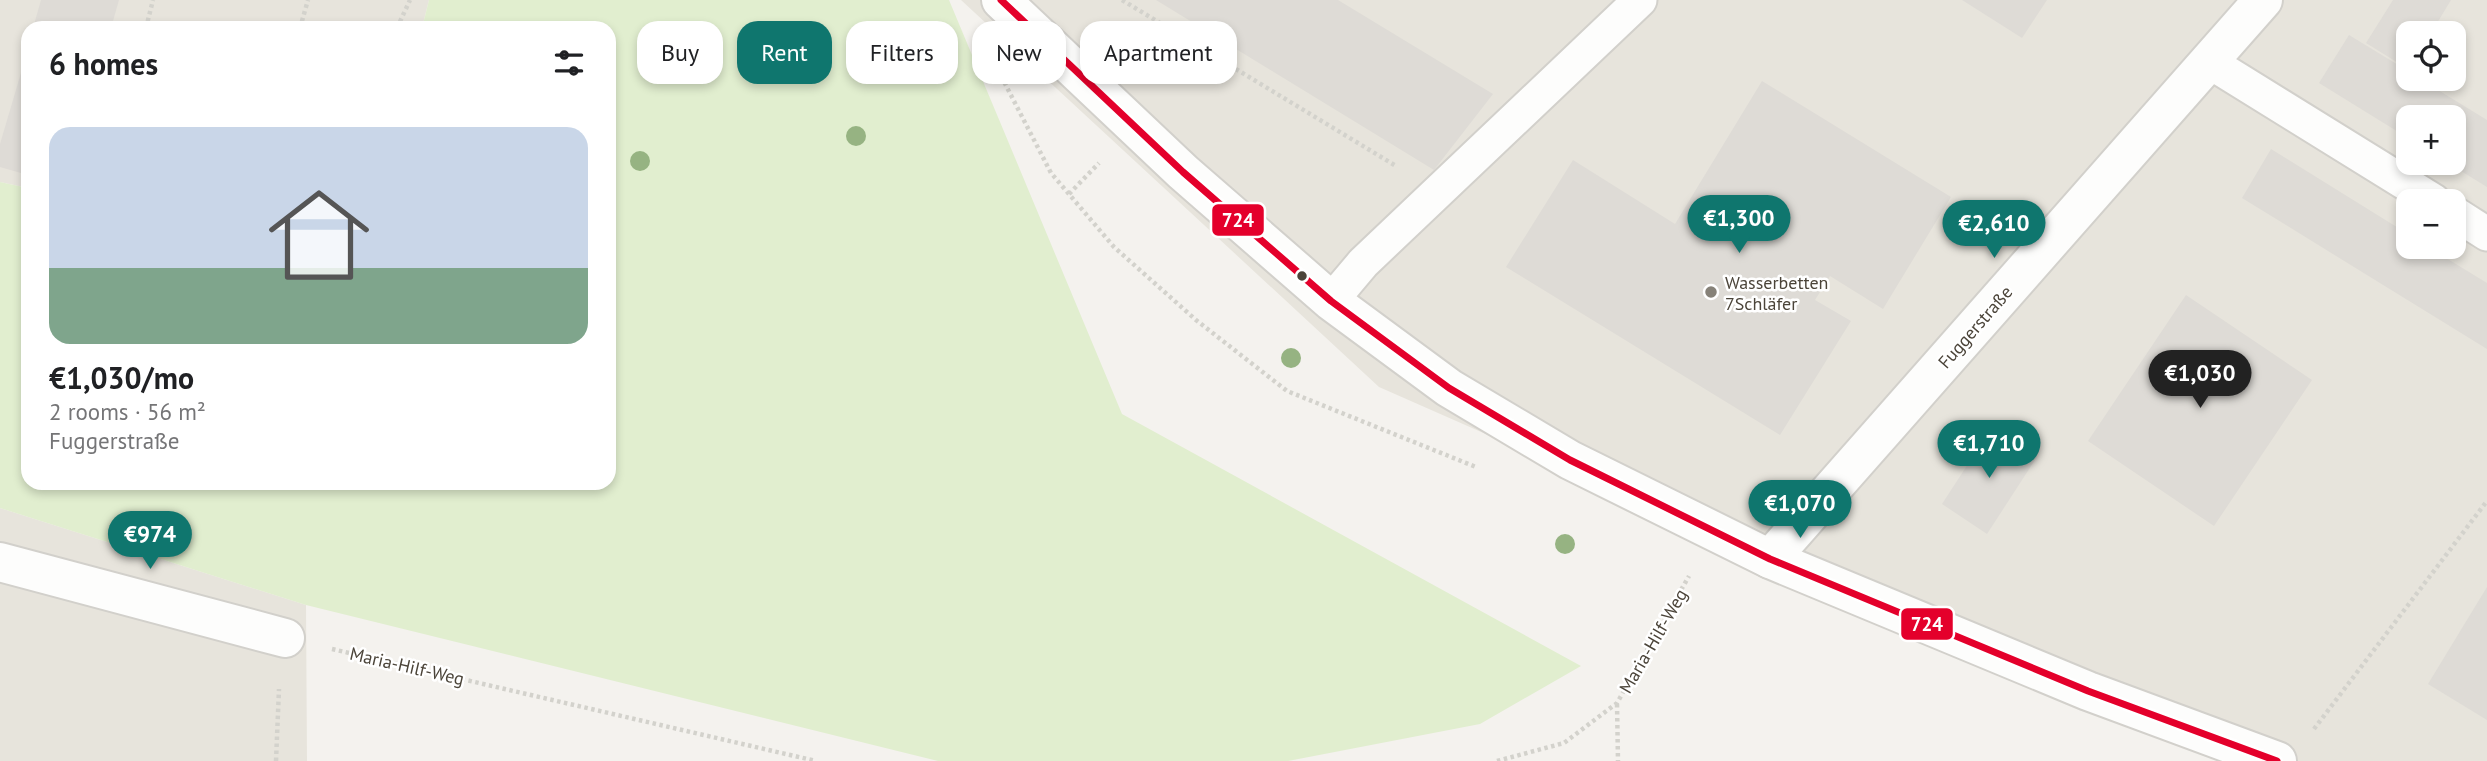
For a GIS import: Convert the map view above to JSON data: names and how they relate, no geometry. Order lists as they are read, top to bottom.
{
  "streets": {
    "street": ["Fuggerstraße"],
    "path": ["Maria-Hilf-Weg"]
  },
  "places": ["Wasserbetten 7Schläfer"],
  "lines": ["transit line 724"],
  "page": {
    "map_buttons": ["+", "−"],
    "chip": [
      "Buy",
      "Rent",
      "Filters",
      "New",
      "Apartment"
    ],
    "heading": "6 homes",
    "list": [
      {
        "name": "€1,030/mo",
        "note": "2 rooms · 56 m² · Fuggerstraße"
      }
    ],
    "price": [
      "€1,300",
      "€2,610",
      "€1,030",
      "€1,710",
      "€1,070",
      "€974"
    ]
  }
}
